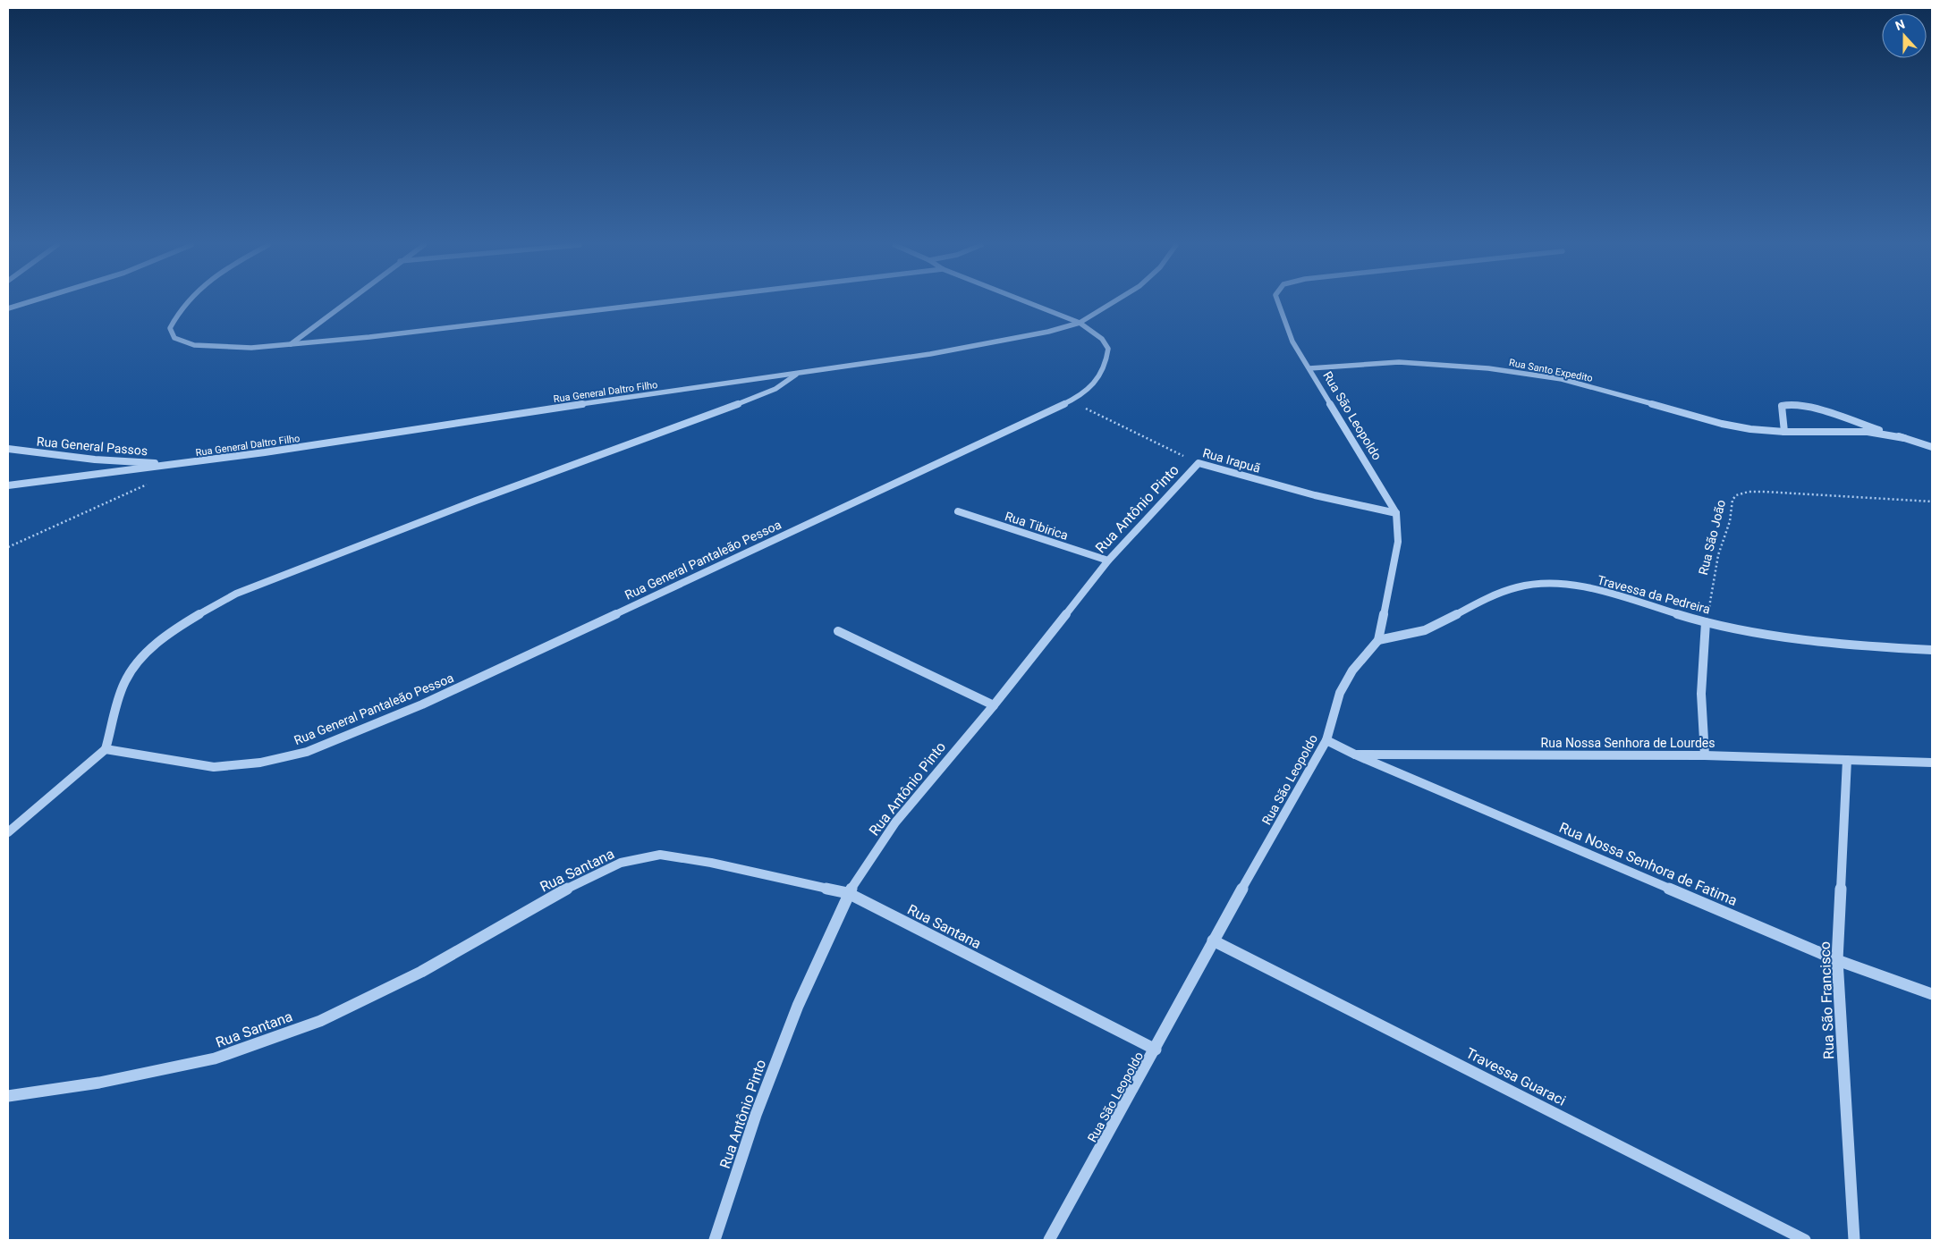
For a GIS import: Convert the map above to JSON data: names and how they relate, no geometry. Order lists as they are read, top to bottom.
{
  "streets": {
    "street": [
      "Rua Santo Expedito",
      "Rua General Daltro Filho",
      "Rua São Leopoldo",
      "Rua General Passos",
      "Rua Irapuã",
      "Rua Antônio Pinto",
      "Rua Tibirica",
      "Rua General Pantaleão Pessoa",
      "Travessa da Pedreira",
      "Rua Nossa Senhora de Lourdes",
      "Rua Nossa Senhora de Fatima",
      "Rua Santana",
      "Rua São Francisco",
      "Travessa Guaraci"
    ],
    "path": ["Rua São João"]
  },
  "crossings": [
    ["Rua Santo Expedito", "Rua São Leopoldo"],
    ["Rua General Daltro Filho", "Rua General Passos"],
    ["Rua General Daltro Filho", "Rua General Pantaleão Pessoa"],
    ["Rua São Leopoldo", "Rua Irapuã"],
    ["Rua São Leopoldo", "Travessa da Pedreira"],
    ["Rua São Leopoldo", "Rua Nossa Senhora de Lourdes"],
    ["Rua São Leopoldo", "Rua Santana"],
    ["Rua São Leopoldo", "Travessa Guaraci"],
    ["Rua Irapuã", "Rua Antônio Pinto"],
    ["Rua Irapuã", "Rua General Pantaleão Pessoa"],
    ["Rua Antônio Pinto", "Rua Tibirica"],
    ["Rua Antônio Pinto", "Rua Santana"],
    ["Rua São João", "Travessa da Pedreira"],
    ["Rua Nossa Senhora de Lourdes", "Rua Nossa Senhora de Fatima"],
    ["Rua Nossa Senhora de Lourdes", "Rua São Francisco"],
    ["Rua Nossa Senhora de Fatima", "Rua São Francisco"]
  ],
  "north": "top"
}
